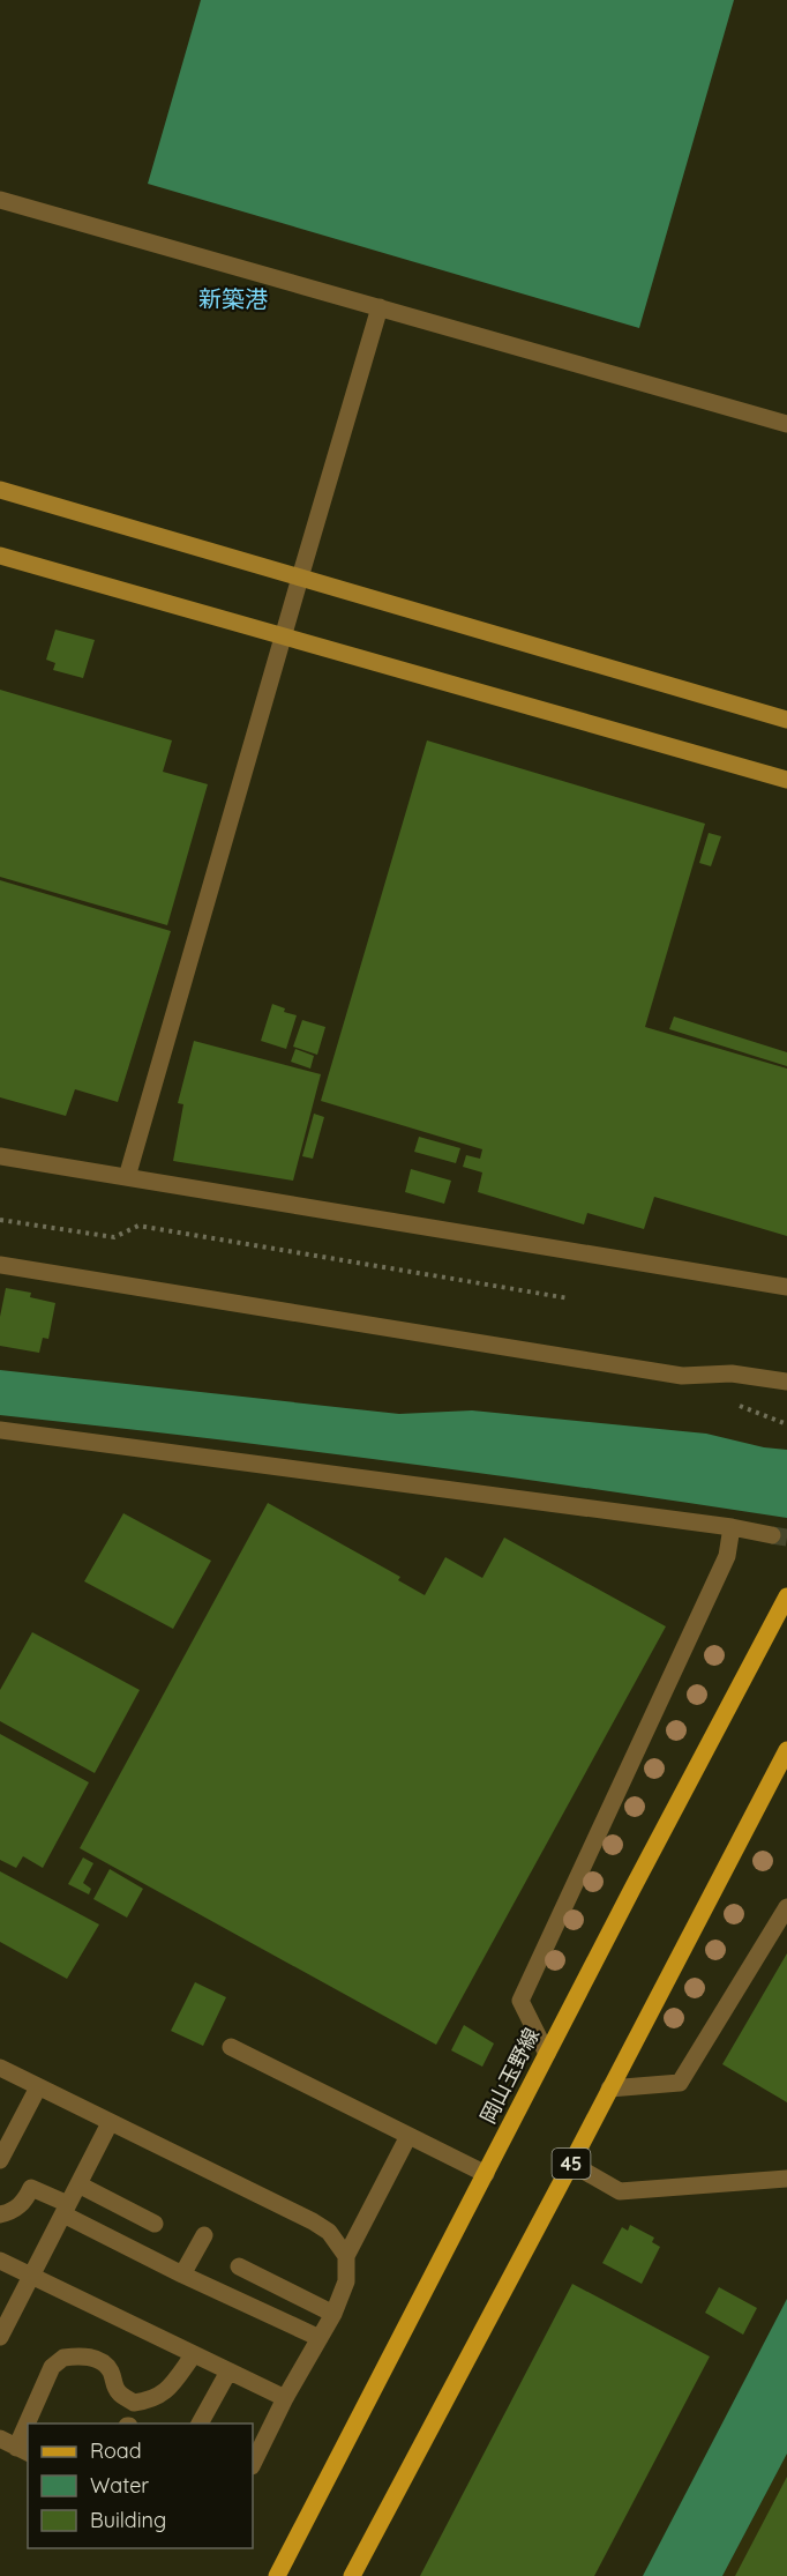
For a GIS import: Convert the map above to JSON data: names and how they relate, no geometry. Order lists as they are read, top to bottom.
{
  "streets": {
    "main road": ["岡山玉野線", "45"]
  },
  "districts": ["新築港"],
  "legend": ["Road", "Water", "Building"]
}
